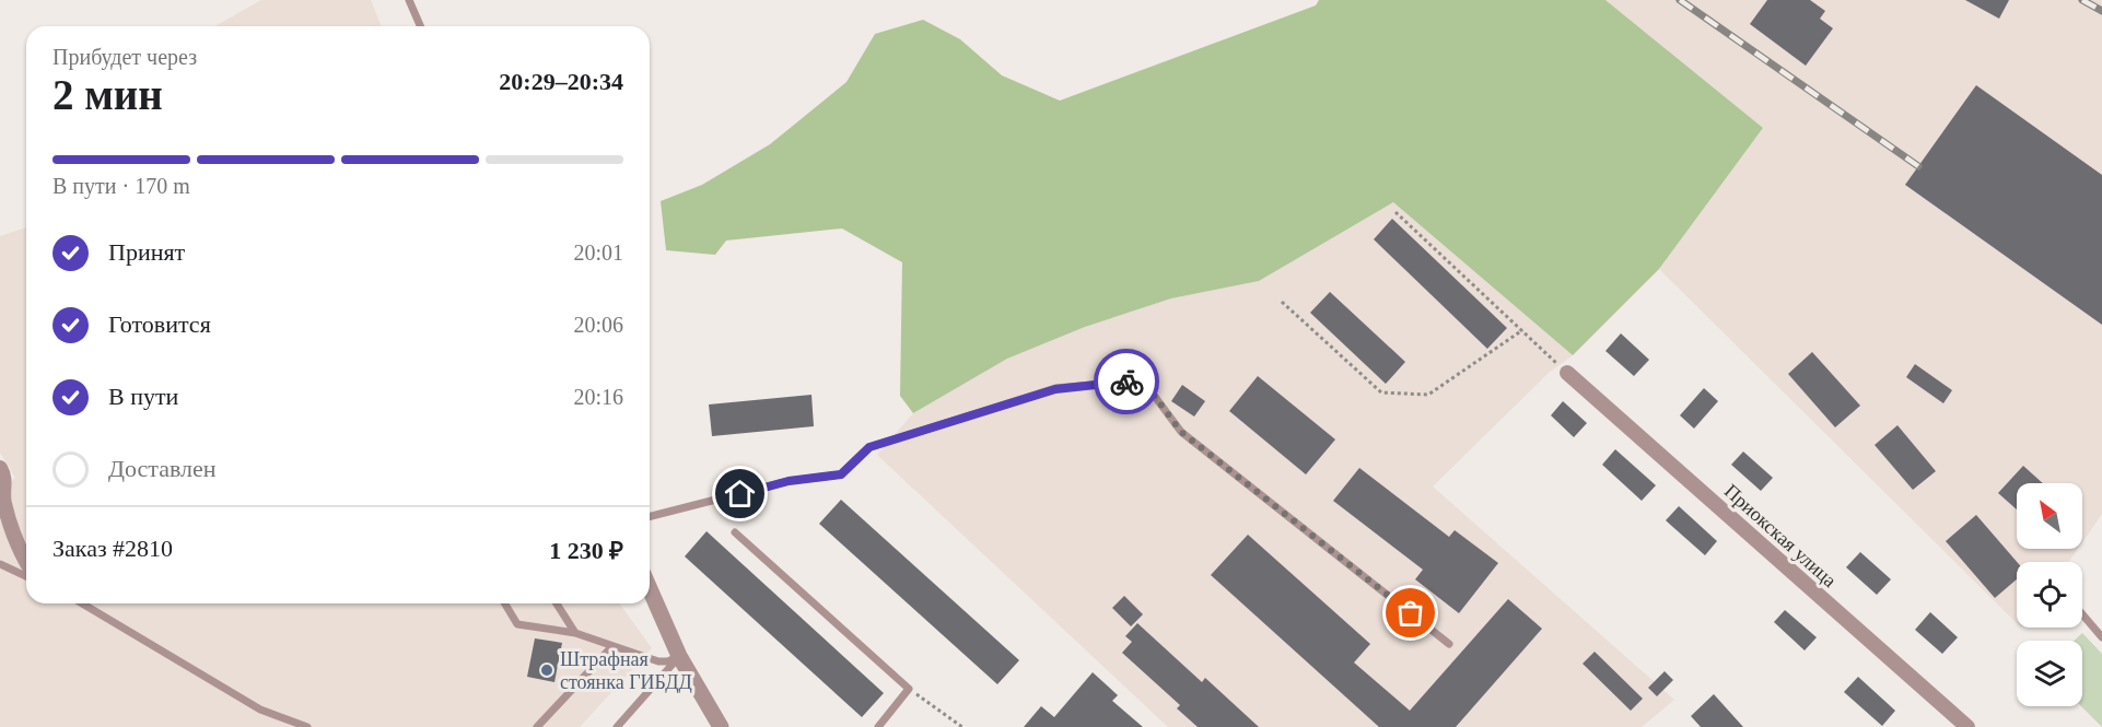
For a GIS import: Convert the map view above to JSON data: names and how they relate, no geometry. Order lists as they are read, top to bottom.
{
  "streets": {
    "street": ["Приокская улица"]
  },
  "places": ["Штрафная стоянка ГИБДД"],
  "north": "top left",
  "page": {
    "heading": ["2 мин", "Прибудет через", "20:29–20:34"],
    "panel": ["Заказ #2810", "1 230 ₽"],
    "bar": "В пути · 170 m",
    "list": [
      ["Принят", "20:01"],
      ["Готовится", "20:06"],
      ["В пути", "20:16"],
      "Доставлен"
    ]
  }
}
